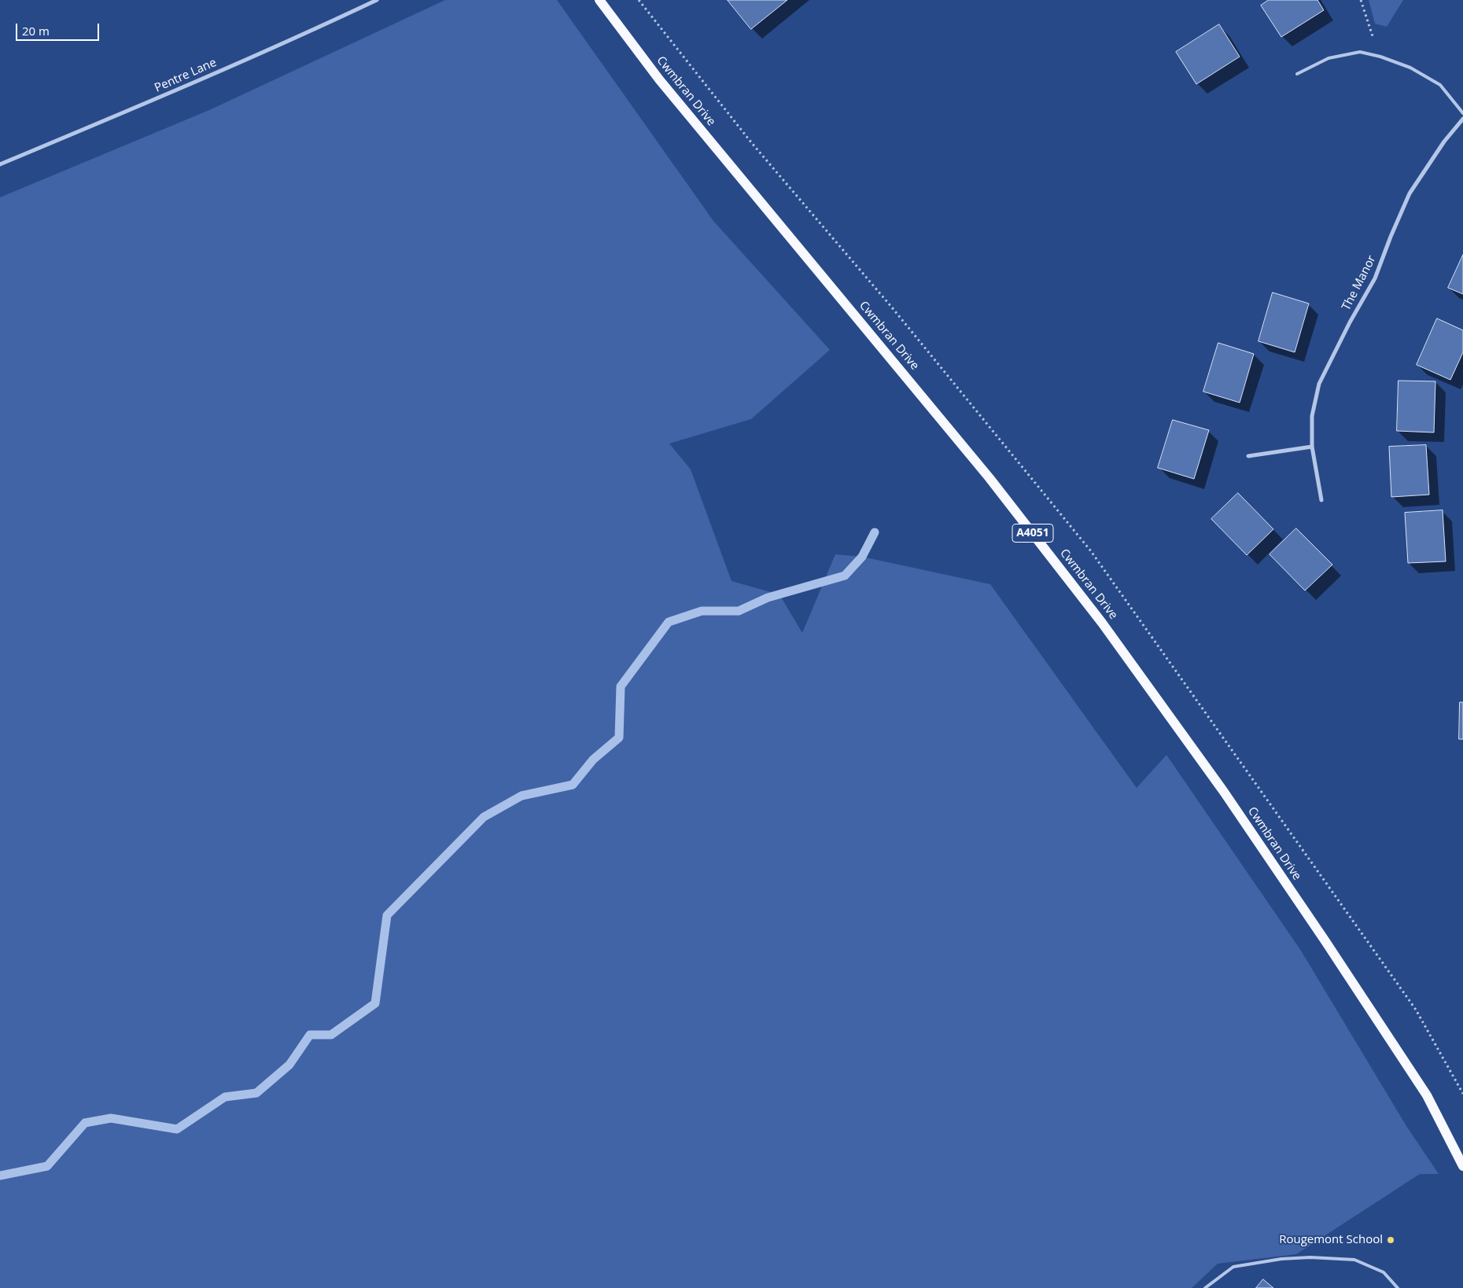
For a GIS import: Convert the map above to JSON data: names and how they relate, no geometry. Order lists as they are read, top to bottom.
{
  "streets": {
    "main road": ["Cwmbran Drive", "A4051"],
    "street": ["Pentre Lane", "The Manor"]
  },
  "places": ["Rougemont School"],
  "scale_bar": "20 m"
}
